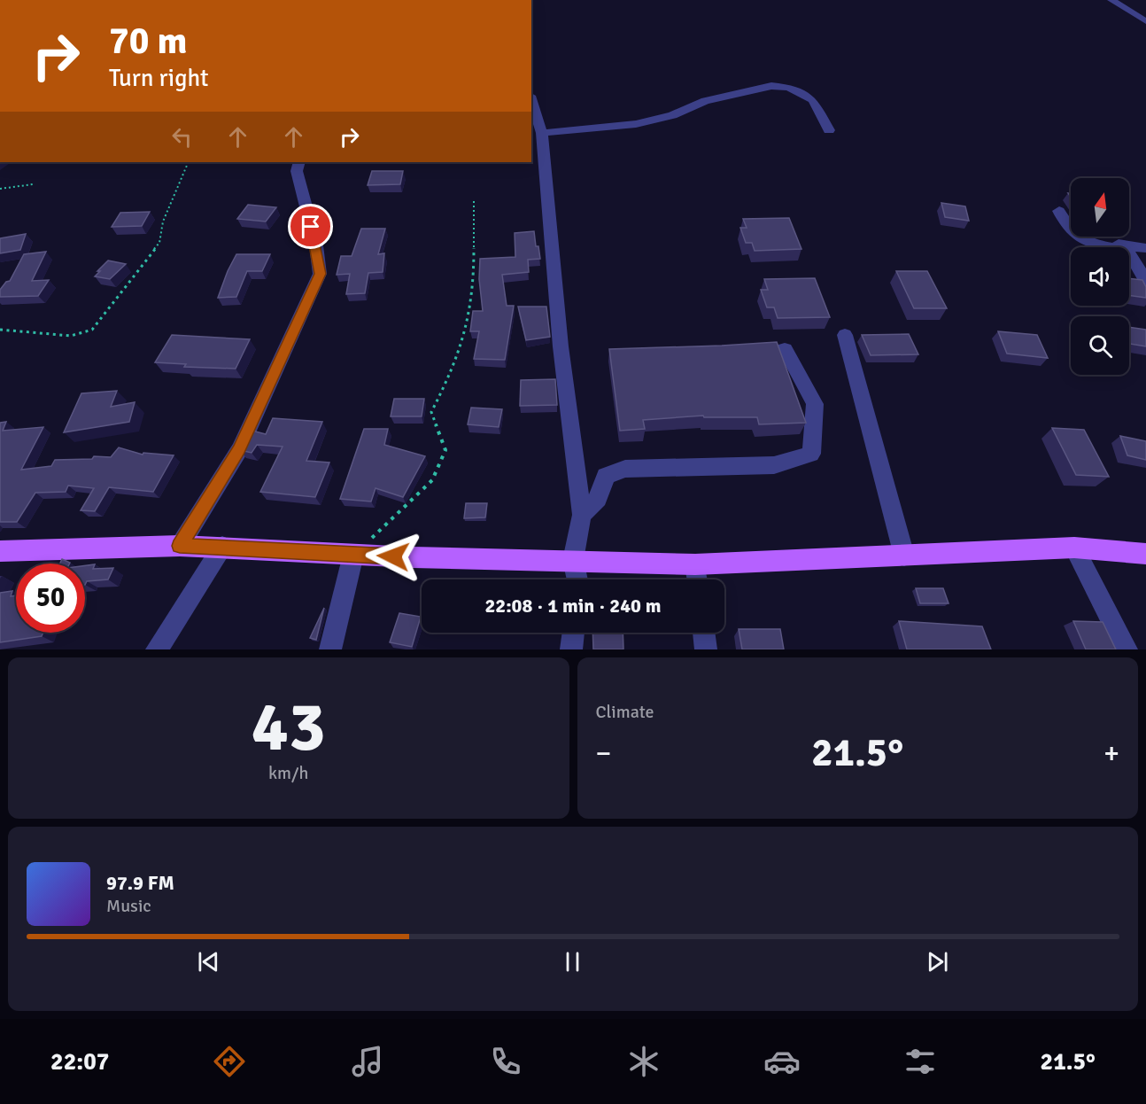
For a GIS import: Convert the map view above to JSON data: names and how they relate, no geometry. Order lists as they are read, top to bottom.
{
  "north": "top",
  "page": {
    "turn": ["70 m", "Turn right"],
    "limit": "50",
    "trip": "22:08 · 1 min · 240 m",
    "tile": [
      ["43", "km/h"],
      "Climate"
    ],
    "heat": ["−", "21.5°", "+"],
    "song": ["97.9 FM", "Music"],
    "tabs": ["22:07", "21.5°"]
  }
}
